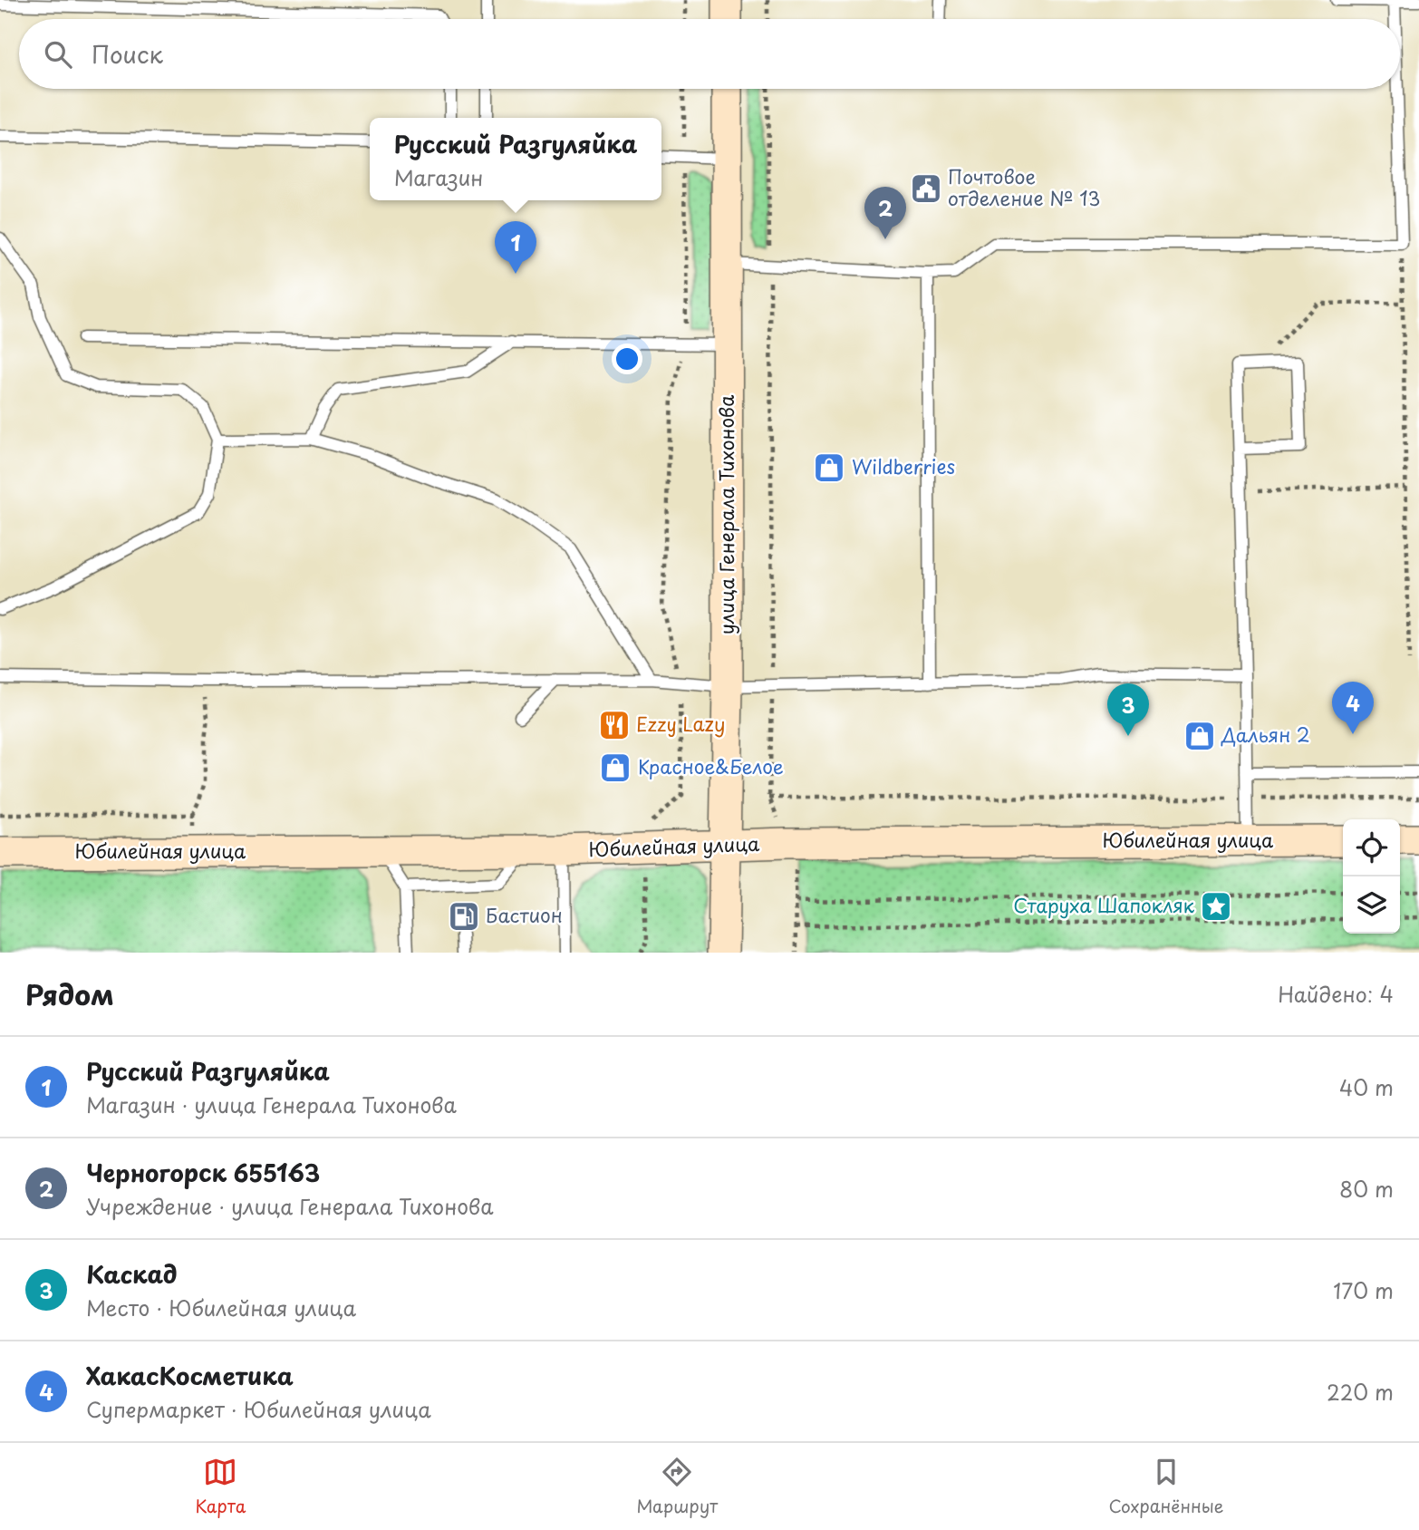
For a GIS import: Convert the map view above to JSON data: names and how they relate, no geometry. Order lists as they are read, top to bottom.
{
  "streets": {
    "main road": ["улица Генерала Тихонова", "Юбилейная улица"]
  },
  "crossings": [
    ["улица Генерала Тихонова", "Юбилейная улица"]
  ],
  "places": {
    "public building": ["Почтовое отделение № 13"],
    "shop": ["Wildberries", "Дальян 2", "Красное&Белое"],
    "restaurant": ["Ezzy Lazy"],
    "place": ["Старуха Шапокляк"],
    "fuel station": ["Бастион"]
  },
  "page": {
    "search": "Поиск",
    "popup": ["Русский Разгуляйка", "Магазин"],
    "pins": [
      "2",
      "1",
      "4",
      "3"
    ],
    "heading": ["Рядом", "Найдено: 4"],
    "list": [
      {
        "mark": "1",
        "name": "Русский Разгуляйка",
        "note": "Магазин · улица Генерала Тихонова",
        "value": "40 m"
      },
      {
        "mark": "2",
        "name": "Черногорск 655163",
        "note": "Учреждение · улица Генерала Тихонова",
        "value": "80 m"
      },
      {
        "mark": "3",
        "name": "Каскад",
        "note": "Место · Юбилейная улица",
        "value": "170 m"
      },
      {
        "mark": "4",
        "name": "ХакасКосметика",
        "note": "Супермаркет · Юбилейная улица",
        "value": "220 m"
      }
    ],
    "nav": ["Карта", "Маршрут", "Сохранённые"]
  }
}
